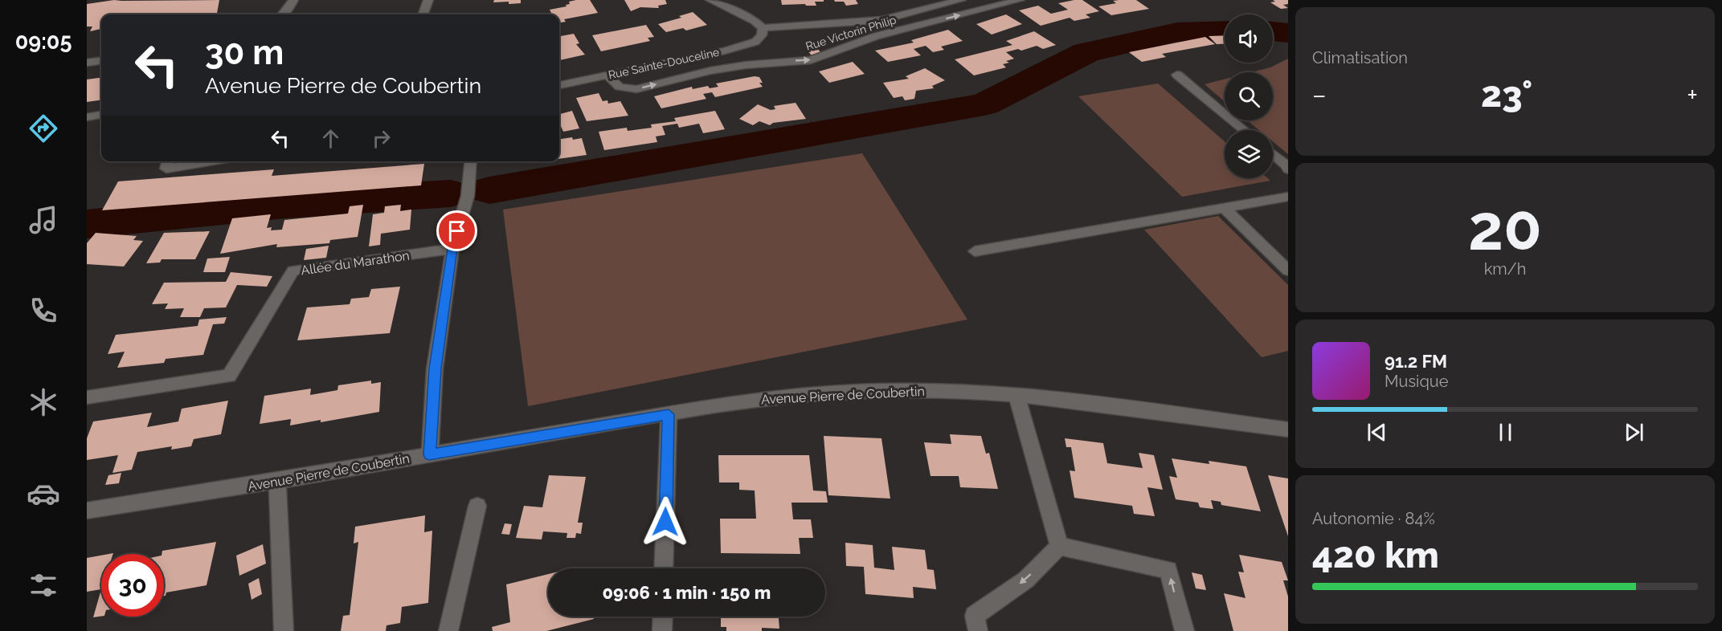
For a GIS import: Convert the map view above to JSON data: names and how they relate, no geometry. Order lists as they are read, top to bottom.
{
  "streets": {
    "street": [
      "Rue Victorin Philip",
      "Rue Sainte-Douceline",
      "Allée du Marathon",
      "Avenue Pierre de Coubertin"
    ]
  },
  "crossings": [
    ["Rue Victorin Philip", "Rue Sainte-Douceline"]
  ],
  "page": {
    "tabs": "09:05",
    "tile": [
      "Climatisation",
      ["20", "km/h"],
      ["Autonomie · 84%", "420 km"]
    ],
    "turn": ["30 m", "Avenue Pierre de Coubertin"],
    "heat": ["−", "23°", "+"],
    "song": ["91.2 FM", "Musique"],
    "limit": "30",
    "trip": "09:06 · 1 min · 150 m"
  }
}
